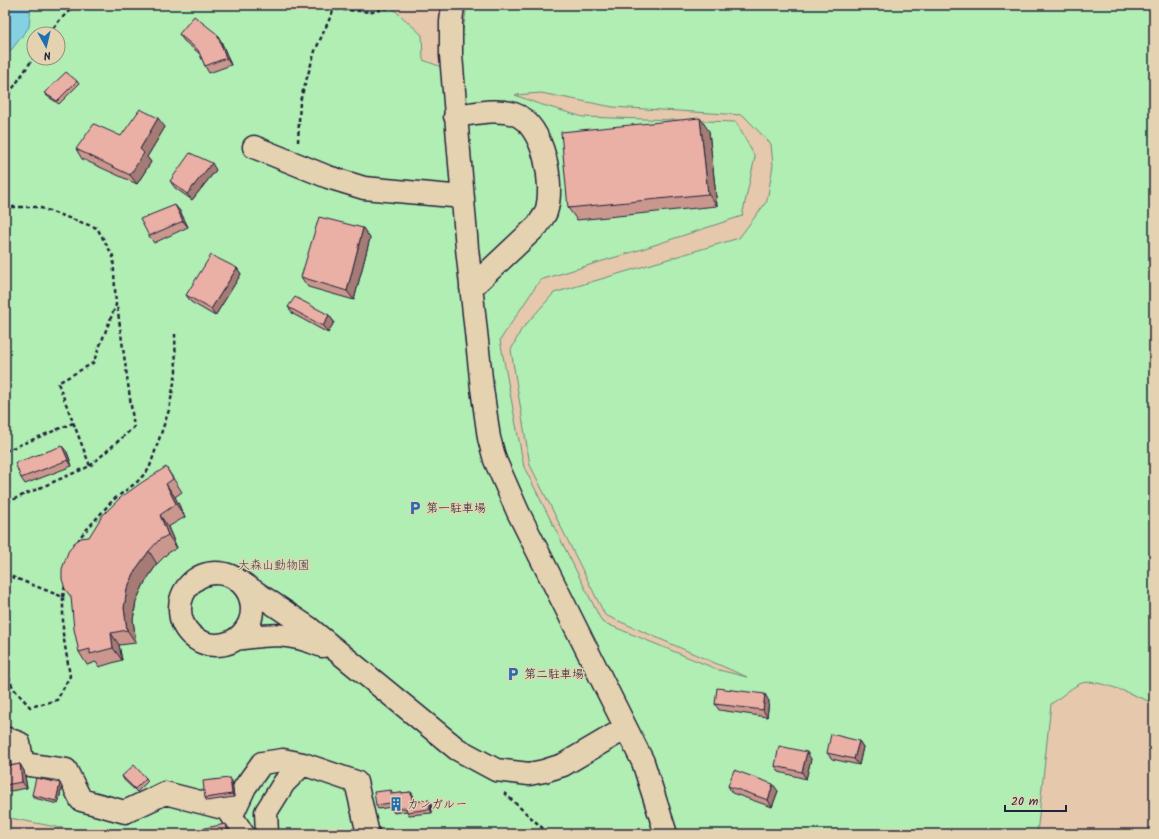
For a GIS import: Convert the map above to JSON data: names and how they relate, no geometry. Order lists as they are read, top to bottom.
{
  "parks": ["大森山動物園"],
  "places": {
    "parking": ["第一駐車場", "第二駐車場"],
    "building": ["カンガルー"]
  },
  "scale_bar": "20 m",
  "north": "bottom"
}
